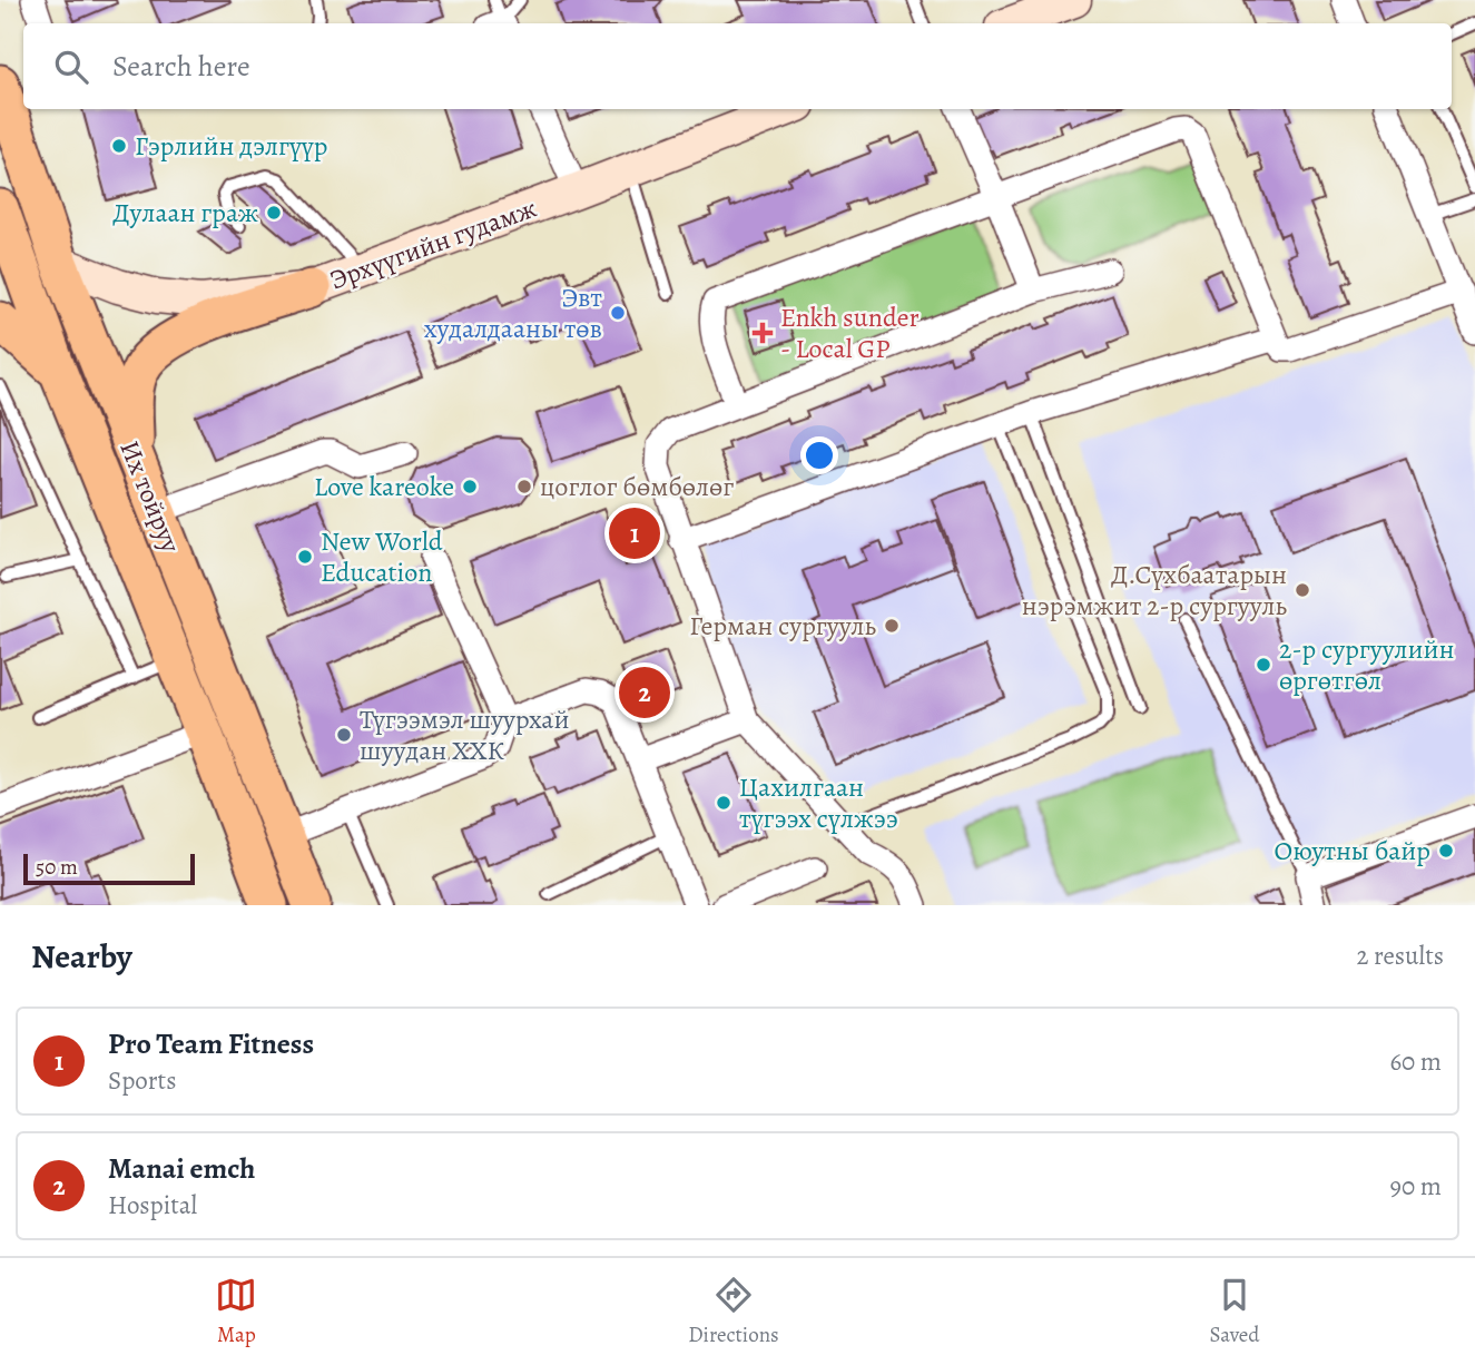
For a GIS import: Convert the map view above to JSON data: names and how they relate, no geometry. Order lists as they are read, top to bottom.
{
  "streets": {
    "main road": ["Эрхүүгийн гудамж", "Их тойруу"]
  },
  "crossings": [
    ["Эрхүүгийн гудамж", "Их тойруу"]
  ],
  "places": {
    "other": [
      "Гэрлийн дэлгүүр",
      "Дулаан граж",
      "Эвт худалдааны төв",
      "Love kareoke",
      "цоглог бөмбөлөг",
      "New World Education",
      "Д.Сүхбаатарын нэрэмжит 2-р сургууль",
      "Герман сургууль",
      "2-р сургуулийн өргөтгөл",
      "Түгээмэл шуурхай шуудан ХХК",
      "Цахилгаан түгээх сүлжээ",
      "Оюутны байр"
    ],
    "health": ["Enkh sunder - Local GP"]
  },
  "scale_bar": "50 m",
  "page": {
    "search": "Search here",
    "pins": ["1", "2"],
    "scale": "50 m",
    "heading": ["Nearby", "2 results"],
    "list": [
      {
        "mark": "1",
        "name": "Pro Team Fitness",
        "note": "Sports",
        "value": "60 m"
      },
      {
        "mark": "2",
        "name": "Manai emch",
        "note": "Hospital",
        "value": "90 m"
      }
    ],
    "nav": ["Map", "Directions", "Saved"]
  }
}
